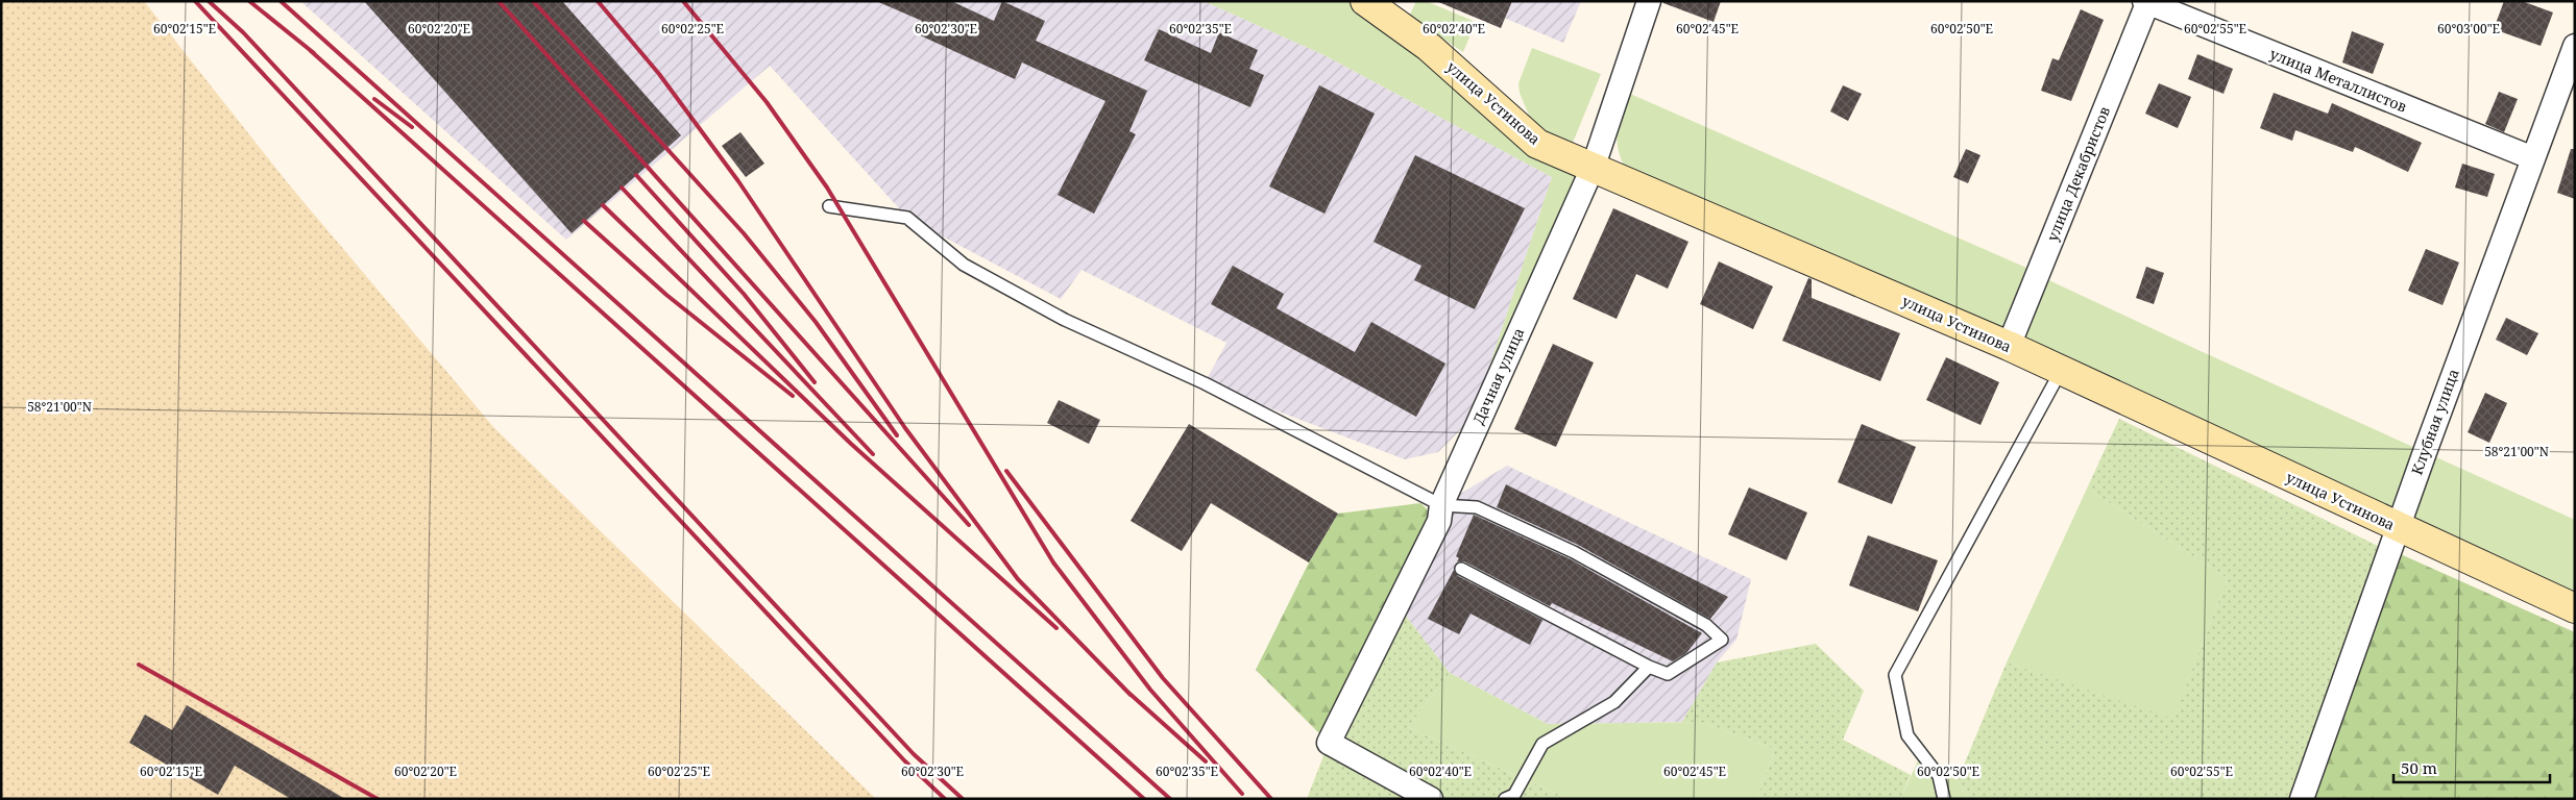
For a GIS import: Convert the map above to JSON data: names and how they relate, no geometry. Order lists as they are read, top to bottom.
{
  "streets": {
    "street": [
      "улица Металлистов",
      "улица Устинова",
      "улица Декабристов",
      "Дачная улица",
      "Клубная улица"
    ]
  },
  "crossings": [
    ["улица Металлистов", "улица Декабристов"],
    ["улица Металлистов", "Клубная улица"],
    ["улица Устинова", "улица Декабристов"],
    ["улица Устинова", "Дачная улица"],
    ["улица Устинова", "Клубная улица"]
  ],
  "scale_bar": "50 m",
  "coordinates": [
    "60°02'15\"E",
    "60°02'20\"E",
    "60°02'25\"E",
    "60°02'30\"E",
    "60°02'35\"E",
    "60°02'40\"E",
    "60°02'45\"E",
    "60°02'50\"E",
    "60°02'55\"E",
    "60°03'00\"E",
    "58°21'00\"N"
  ]
}
